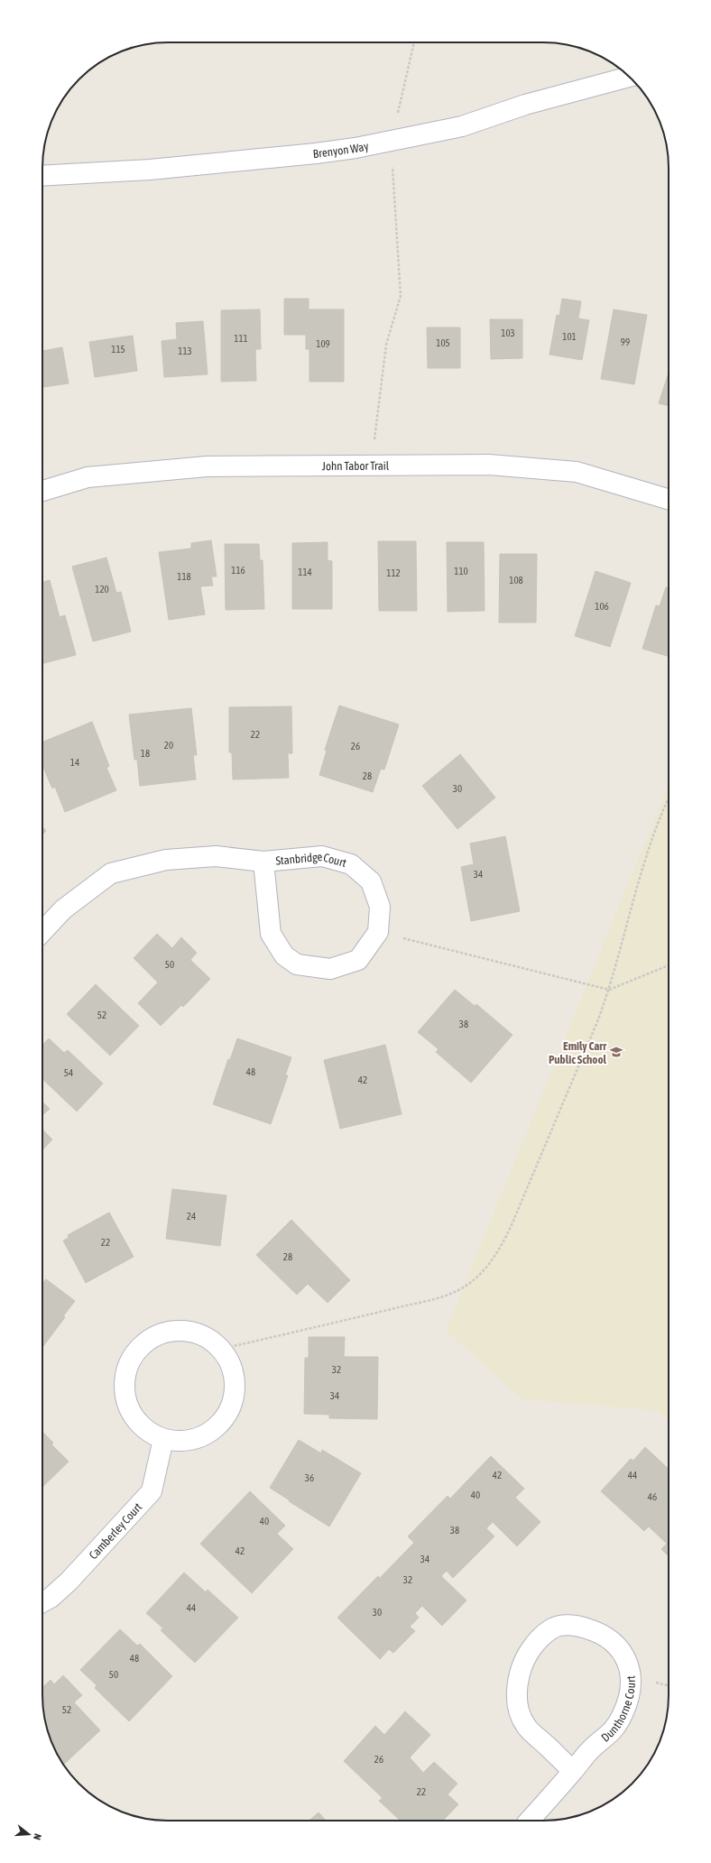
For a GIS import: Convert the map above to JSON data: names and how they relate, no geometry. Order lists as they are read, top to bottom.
{
  "streets": {
    "street": [
      "Brenyon Way",
      "John Tabor Trail",
      "Stanbridge Court",
      "Camberley Court",
      "Dunthorne Court"
    ]
  },
  "places": {
    "school or university": ["Emily Carr Public School"]
  },
  "house_numbers": [
    "103",
    "101",
    "111",
    "99",
    "105",
    "109",
    "115",
    "113",
    "116",
    "110",
    "114",
    "112",
    "118",
    "108",
    "120",
    "106",
    "22",
    "20",
    "26",
    "18",
    "14",
    "28",
    "30",
    "34",
    "50",
    "52",
    "38",
    "48",
    "54",
    "42",
    "24",
    "22",
    "28",
    "32",
    "34",
    "42",
    "44",
    "36",
    "40",
    "46",
    "40",
    "38",
    "42",
    "34",
    "32",
    "44",
    "30",
    "48",
    "50",
    "52",
    "26",
    "22"
  ],
  "north": "right"
}
